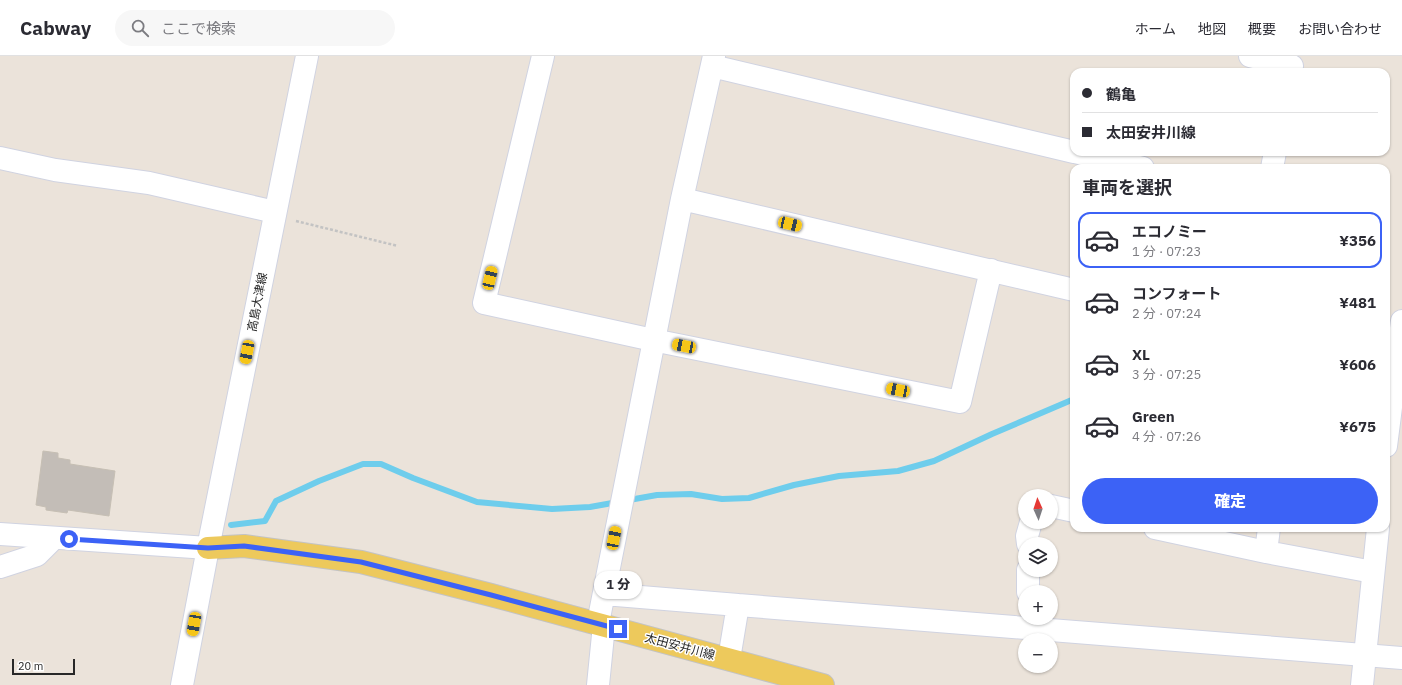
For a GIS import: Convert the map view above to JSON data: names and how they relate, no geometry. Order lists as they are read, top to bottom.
{
  "streets": {
    "main road": ["太田安井川線"],
    "street": ["高島大津線"]
  },
  "crossings": [
    ["高島大津線", "太田安井川線"]
  ],
  "scale_bar": "20 m",
  "north": "top",
  "page": {
    "header": "Cabway",
    "search": "ここで検索",
    "nav": [
      "ホーム",
      "地図",
      "概要",
      "お問い合わせ"
    ],
    "banner": ["鶴亀", "太田安井川線"],
    "heading": "車両を選択",
    "list": [
      {
        "name": "エコノミー",
        "note": "1 分 · 07:23",
        "value": "¥356"
      },
      {
        "name": "コンフォート",
        "note": "2 分 · 07:24",
        "value": "¥481"
      },
      {
        "name": "XL",
        "note": "3 分 · 07:25",
        "value": "¥606"
      },
      {
        "name": "Green",
        "note": "4 分 · 07:26",
        "value": "¥675"
      }
    ],
    "buttons": "確定",
    "map_buttons": ["+", "−"],
    "bubble": "1 分",
    "scale": "20 m"
  }
}
